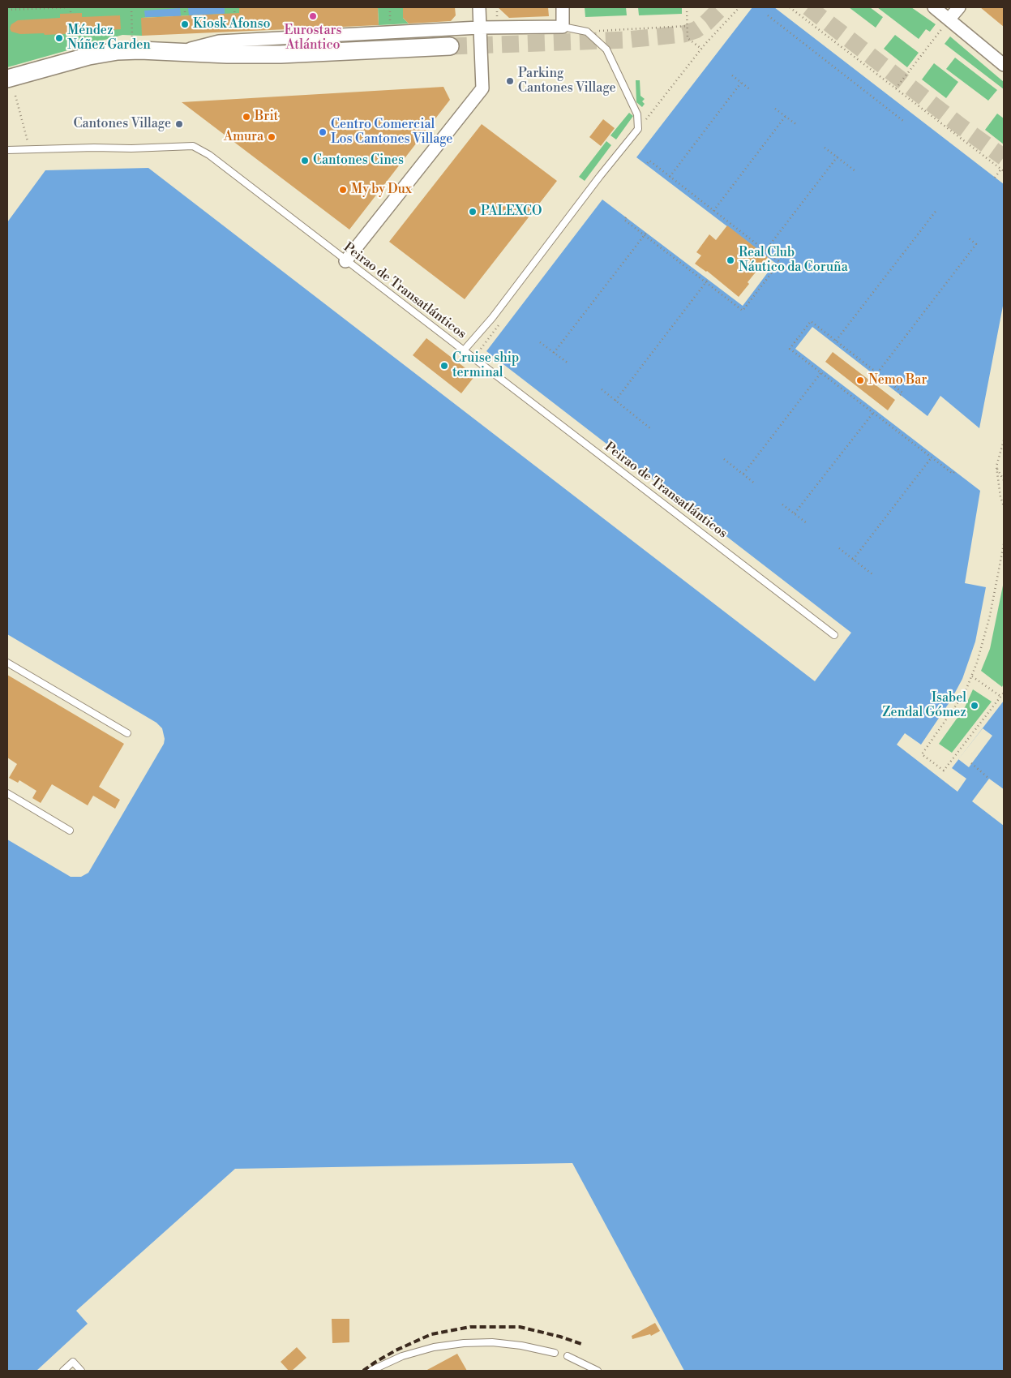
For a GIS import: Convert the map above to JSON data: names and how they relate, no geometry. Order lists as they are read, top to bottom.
{
  "streets": {
    "lane": ["Peirao de Transatlánticos"]
  },
  "places": [
    "Eurostars Atlántico",
    "Kiosk Afonso",
    "Méndez Núñez Garden",
    "Parking Cantones Village",
    "Brit",
    "Cantones Village",
    "Centro Comercial Los Cantones Village",
    "Amura",
    "Cantones Cines",
    "My by Dux",
    "PALEXCO",
    "Real Club Náutico da Coruña",
    "Cruise ship terminal",
    "Nemo Bar",
    "Isabel Zendal Gómez"
  ]
}
